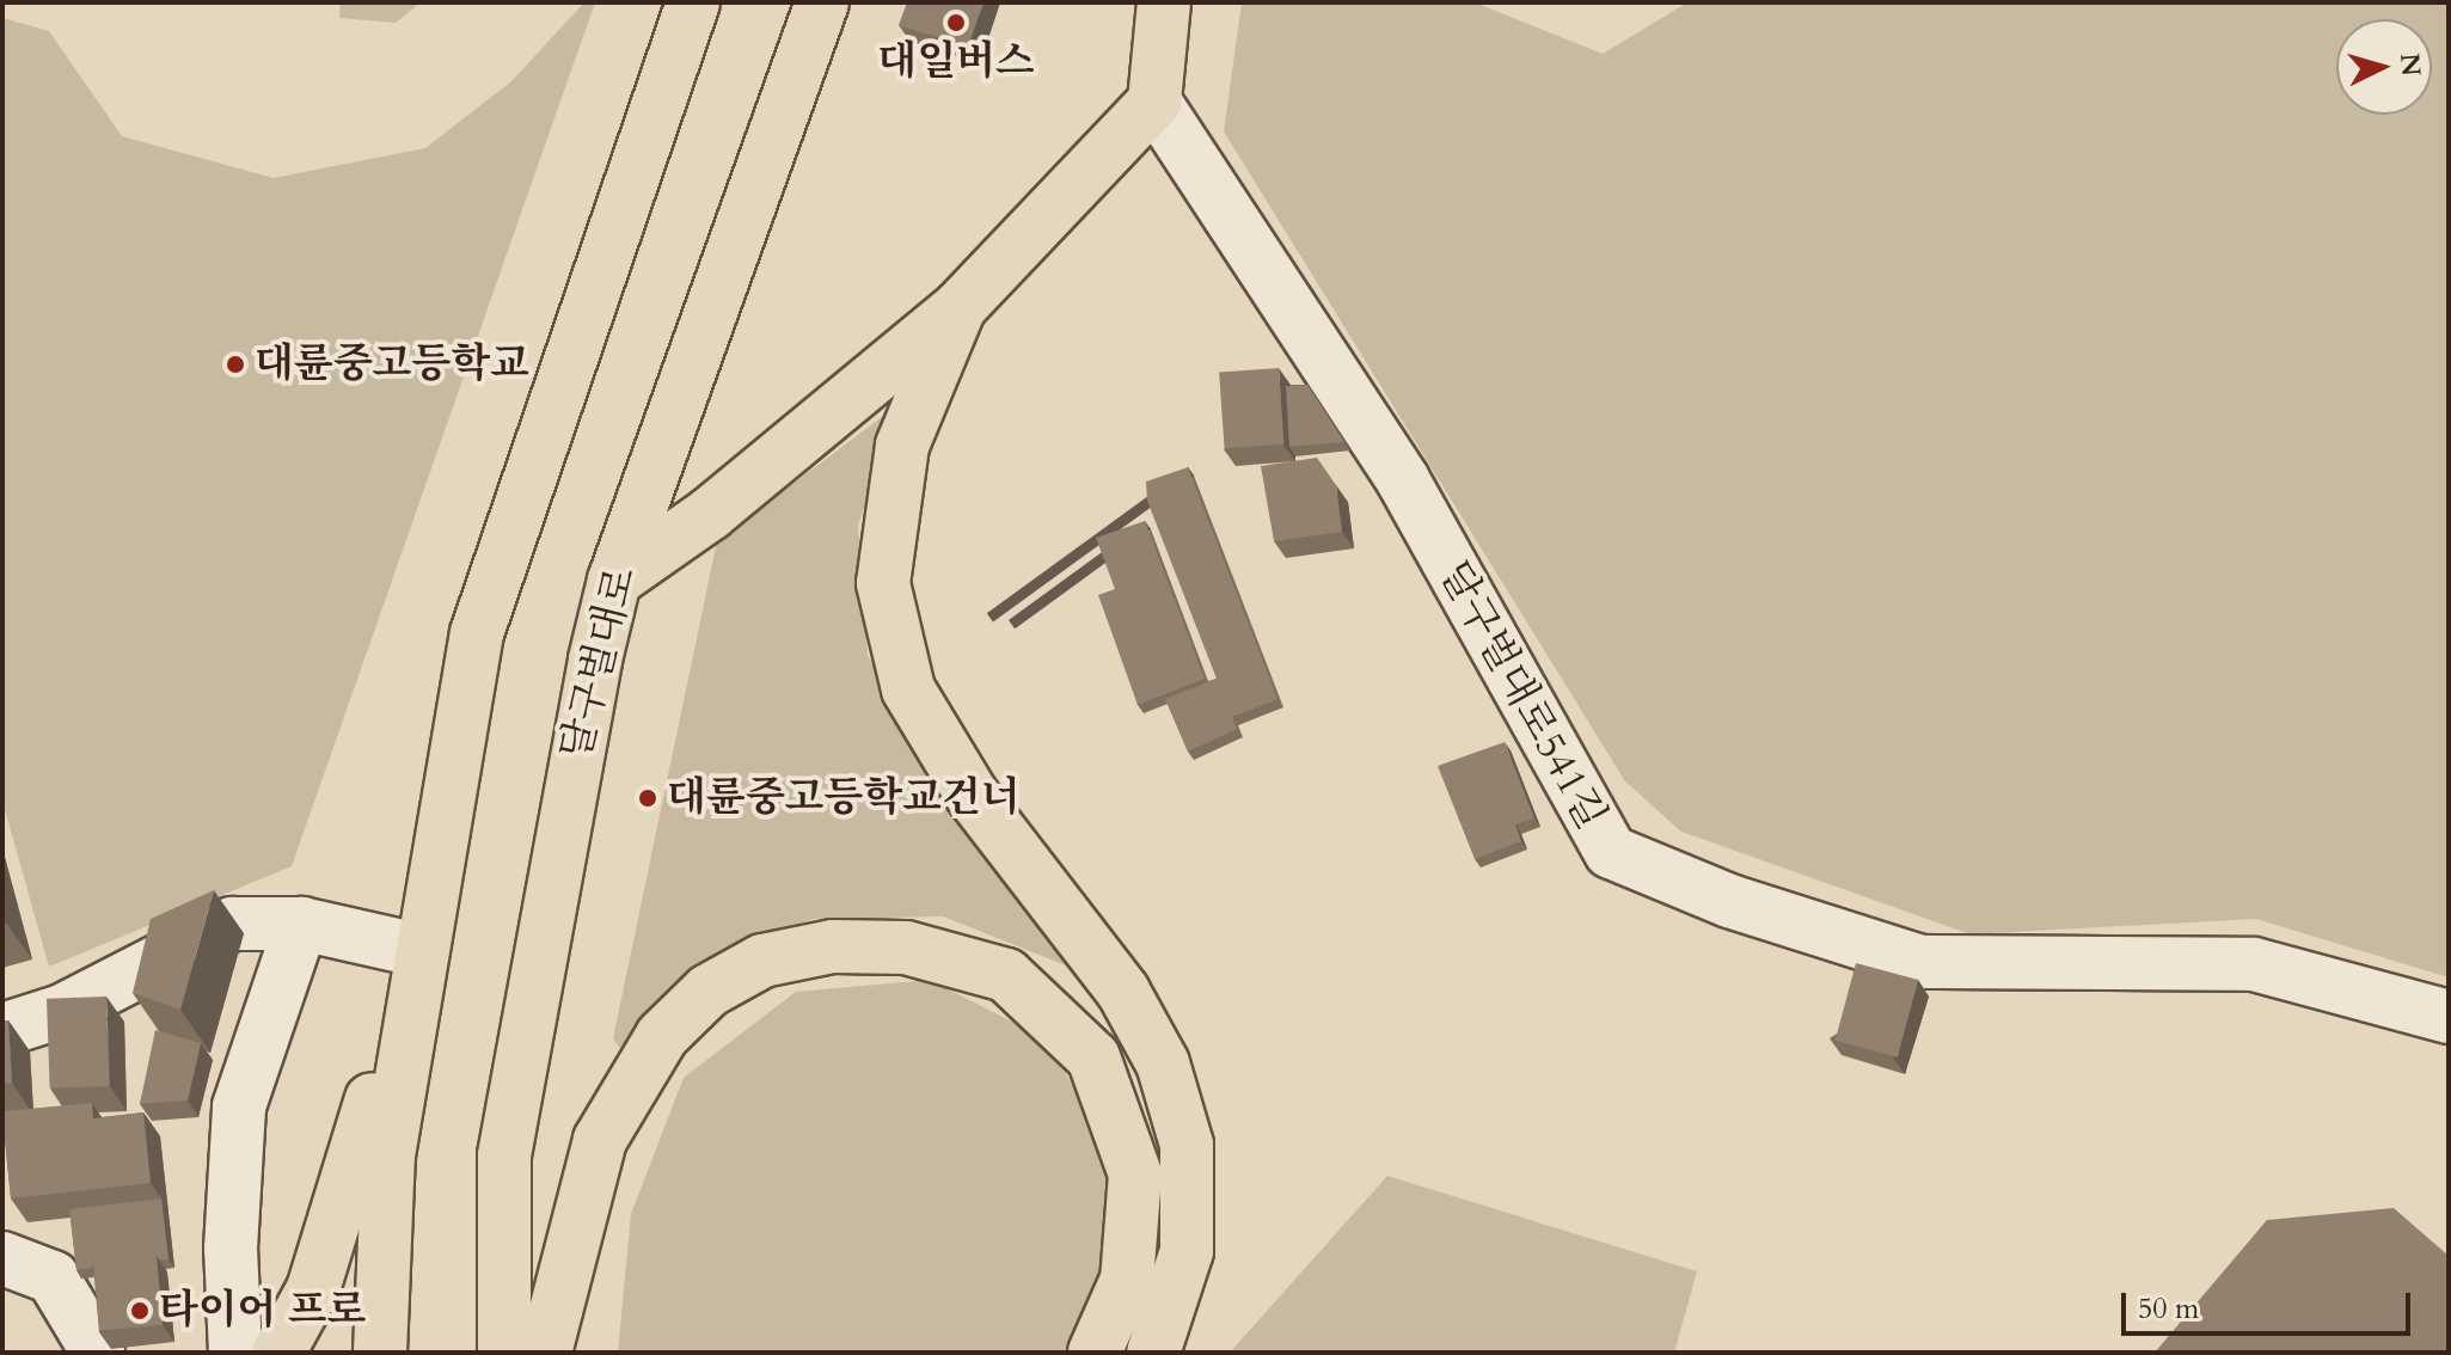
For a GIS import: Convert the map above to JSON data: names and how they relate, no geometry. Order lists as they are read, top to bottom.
{
  "streets": {
    "main road": ["달구벌대로"],
    "street": ["달구벌대로541길"]
  },
  "places": [
    "대일버스",
    "대륜중고등학교",
    "대륜중고등학교건너",
    "타이어 프로"
  ],
  "scale_bar": "50 m",
  "north": "right"
}
